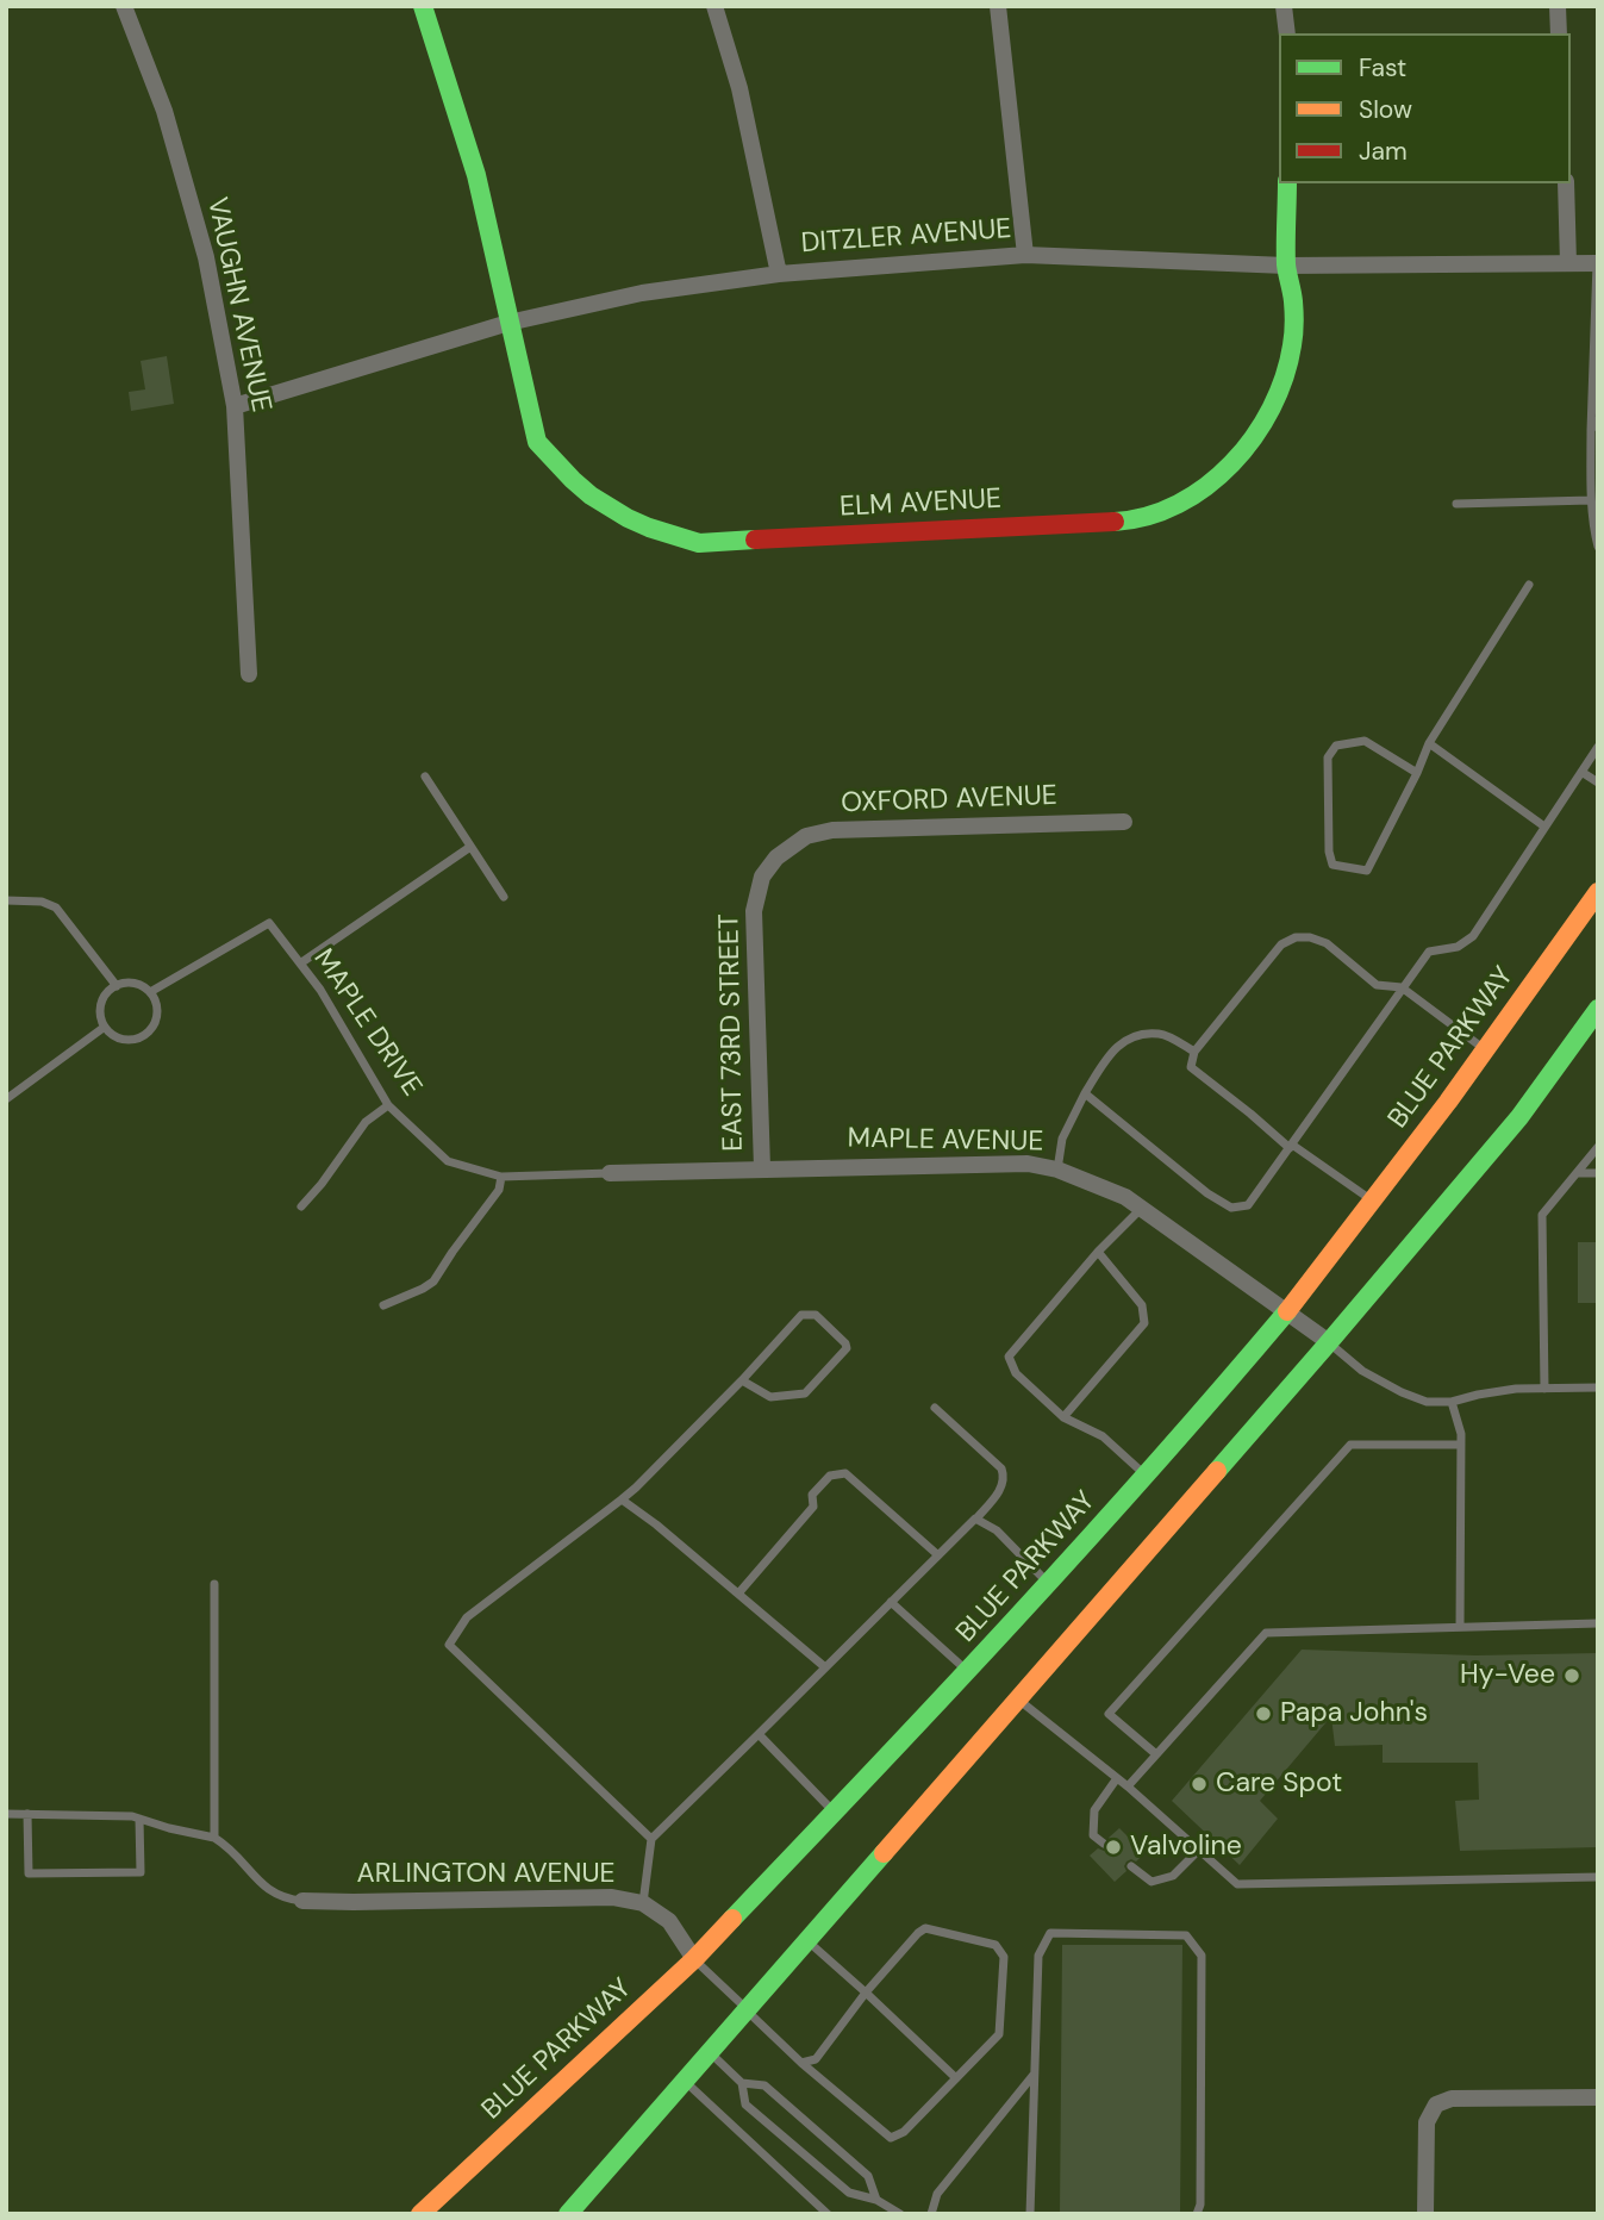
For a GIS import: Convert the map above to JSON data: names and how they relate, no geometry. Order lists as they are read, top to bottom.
{
  "streets": {
    "main road": ["ELM AVENUE", "BLUE PARKWAY"],
    "street": [
      "DITZLER AVENUE",
      "VAUGHN AVENUE",
      "OXFORD AVENUE",
      "EAST 73RD STREET",
      "MAPLE AVENUE",
      "ARLINGTON AVENUE"
    ],
    "lane": ["MAPLE DRIVE"]
  },
  "crossings": [
    ["DITZLER AVENUE", "VAUGHN AVENUE"],
    ["DITZLER AVENUE", "ELM AVENUE"],
    ["OXFORD AVENUE", "EAST 73RD STREET"],
    ["MAPLE DRIVE", "MAPLE AVENUE"],
    ["EAST 73RD STREET", "MAPLE AVENUE"],
    ["BLUE PARKWAY", "MAPLE AVENUE"],
    ["BLUE PARKWAY", "ARLINGTON AVENUE"]
  ],
  "places": [
    "Hy-Vee",
    "Papa John's",
    "Care Spot",
    "Valvoline"
  ],
  "legend": ["Fast", "Slow", "Jam"]
}
